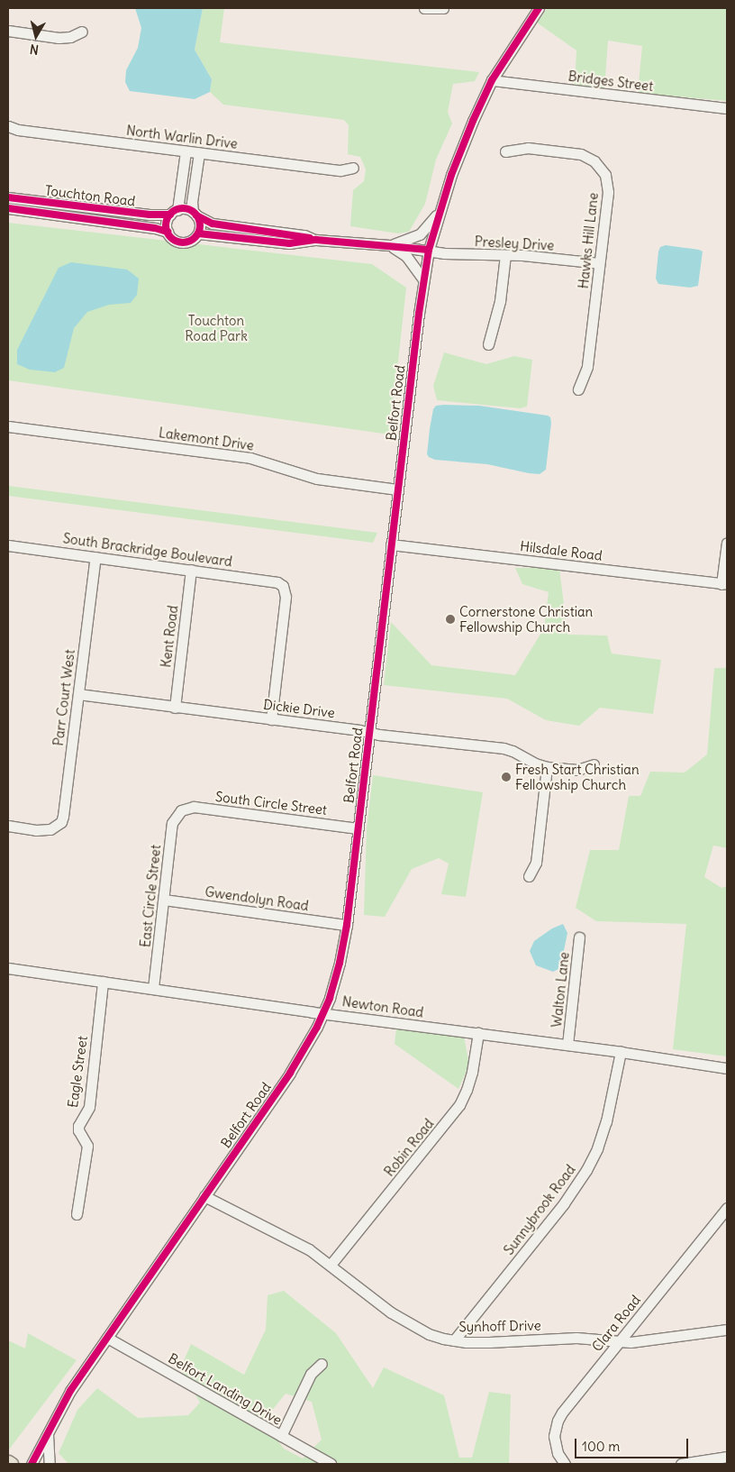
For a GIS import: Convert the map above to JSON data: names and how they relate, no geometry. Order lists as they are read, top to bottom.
{
  "streets": {
    "street": [
      "Bridges Street",
      "North Warlin Drive",
      "Touchton Road",
      "Hawks Hill Lane",
      "Presley Drive",
      "Belfort Road",
      "Lakemont Drive",
      "South Brackridge Boulevard",
      "Hilsdale Road",
      "Kent Road",
      "Parr Court West",
      "Dickie Drive",
      "South Circle Street",
      "East Circle Street",
      "Gwendolyn Road",
      "Walton Lane",
      "Newton Road",
      "Eagle Street",
      "Robin Road",
      "Sunnybrook Road",
      "Clara Road",
      "Synhoff Drive",
      "Belfort Landing Drive"
    ]
  },
  "crossings": [
    ["Bridges Street", "Belfort Road"],
    ["Touchton Road", "Presley Drive"],
    ["Touchton Road", "Belfort Road"],
    ["Hawks Hill Lane", "Presley Drive"],
    ["Presley Drive", "Belfort Road"],
    ["Belfort Road", "Lakemont Drive"],
    ["Belfort Road", "Hilsdale Road"],
    ["Belfort Road", "Dickie Drive"],
    ["Belfort Road", "South Circle Street"],
    ["Belfort Road", "Gwendolyn Road"],
    ["Belfort Road", "Newton Road"],
    ["Belfort Road", "Synhoff Drive"],
    ["Belfort Road", "Belfort Landing Drive"],
    ["South Brackridge Boulevard", "Kent Road"],
    ["South Brackridge Boulevard", "Parr Court West"],
    ["South Brackridge Boulevard", "Dickie Drive"],
    ["Kent Road", "Dickie Drive"],
    ["Parr Court West", "Dickie Drive"],
    ["South Circle Street", "East Circle Street"],
    ["East Circle Street", "Gwendolyn Road"],
    ["East Circle Street", "Newton Road"],
    ["Walton Lane", "Newton Road"],
    ["Newton Road", "Eagle Street"],
    ["Newton Road", "Robin Road"],
    ["Newton Road", "Sunnybrook Road"],
    ["Robin Road", "Synhoff Drive"],
    ["Sunnybrook Road", "Synhoff Drive"],
    ["Clara Road", "Synhoff Drive"]
  ],
  "parks": ["Touchton Road Park"],
  "places": ["Cornerstone Christian Fellowship Church", "Fresh Start Christian Fellowship Church"],
  "scale_bar": "100 m",
  "north": "bottom"
}
